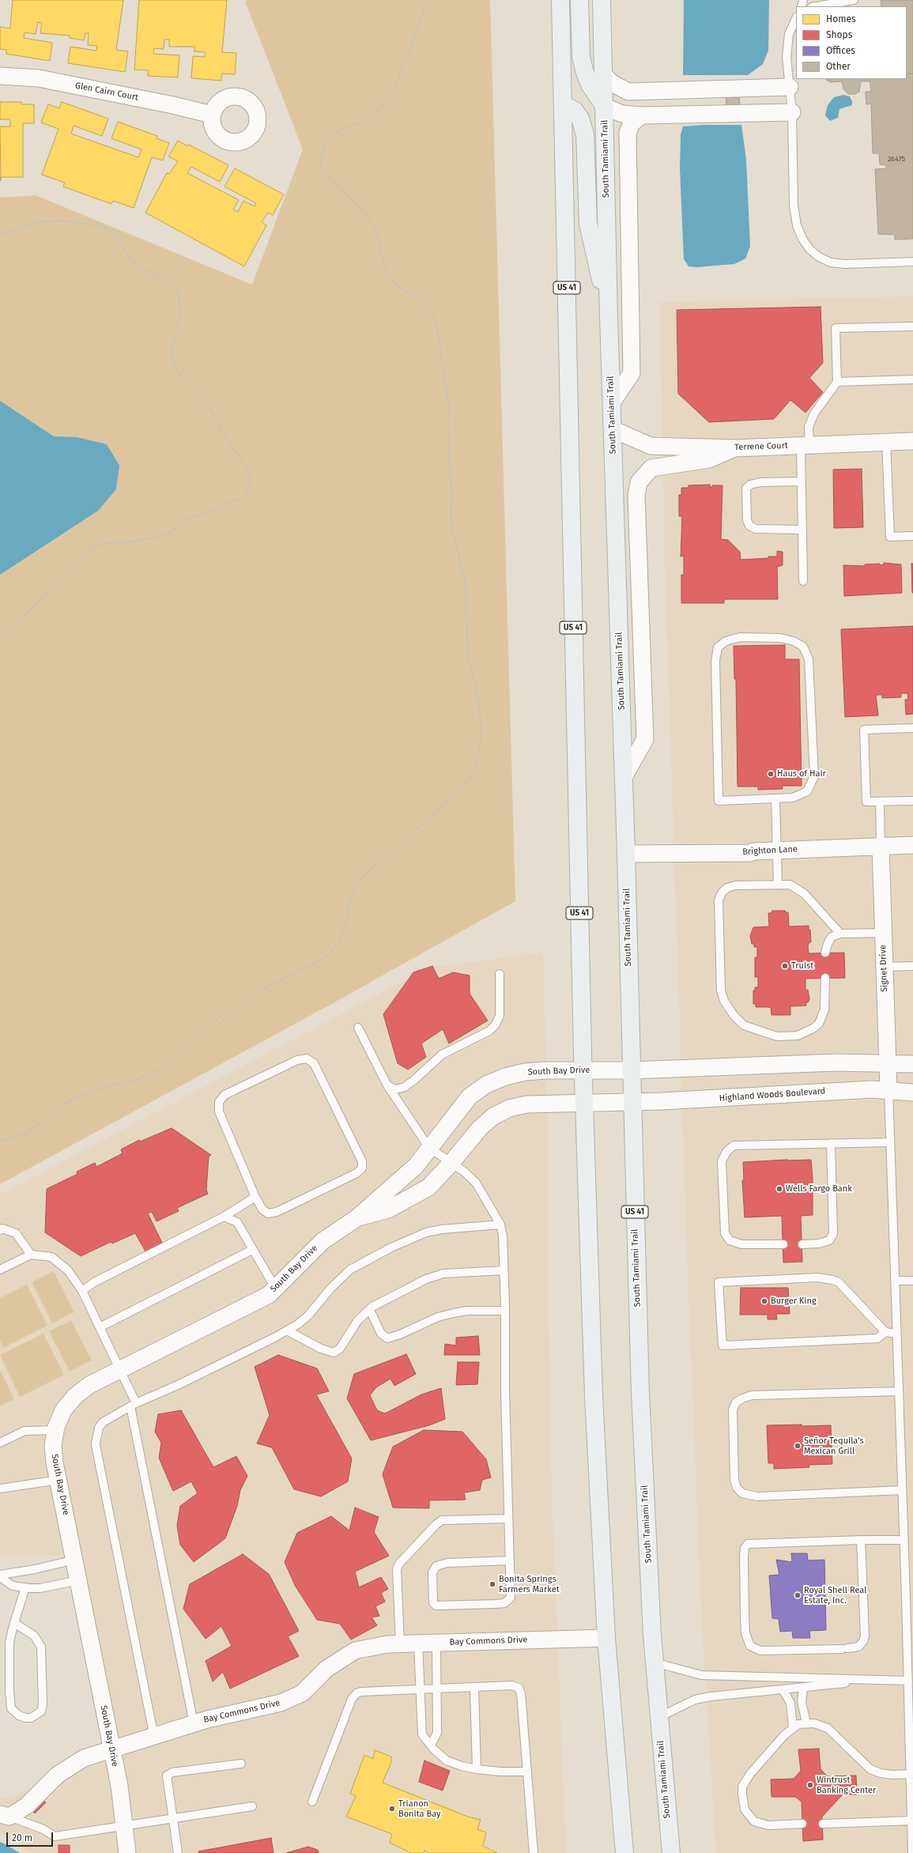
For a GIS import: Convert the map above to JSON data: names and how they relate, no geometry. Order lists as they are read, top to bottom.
{
  "streets": {
    "main road": ["South Tamiami Trail", "US 41"],
    "street": [
      "Glen Cairn Court",
      "Terrene Court",
      "Brighton Lane",
      "Signet Drive",
      "South Bay Drive",
      "Highland Woods Boulevard",
      "Bay Commons Drive"
    ]
  },
  "crossings": [
    ["South Tamiami Trail", "Terrene Court"],
    ["South Tamiami Trail", "Brighton Lane"],
    ["South Tamiami Trail", "South Bay Drive"],
    ["South Tamiami Trail", "Highland Woods Boulevard"],
    ["US 41", "South Bay Drive"],
    ["US 41", "Bay Commons Drive"],
    ["Brighton Lane", "Signet Drive"],
    ["Signet Drive", "Highland Woods Boulevard"],
    ["South Bay Drive", "Highland Woods Boulevard"],
    ["South Bay Drive", "Bay Commons Drive"]
  ],
  "places": [
    "Haus of Hair",
    "Truist",
    "Wells Fargo Bank",
    "Burger King",
    "Señor Tequila’s Mexican Grill",
    "Bonita Springs Farmers Market",
    "Royal Shell Real Estate, Inc.",
    "Wintrust Banking Center",
    "Trianon Bonita Bay"
  ],
  "house_numbers": ["26475"],
  "legend": [
    "Homes",
    "Shops",
    "Offices",
    "Other"
  ],
  "scale_bar": "20 m"
}
